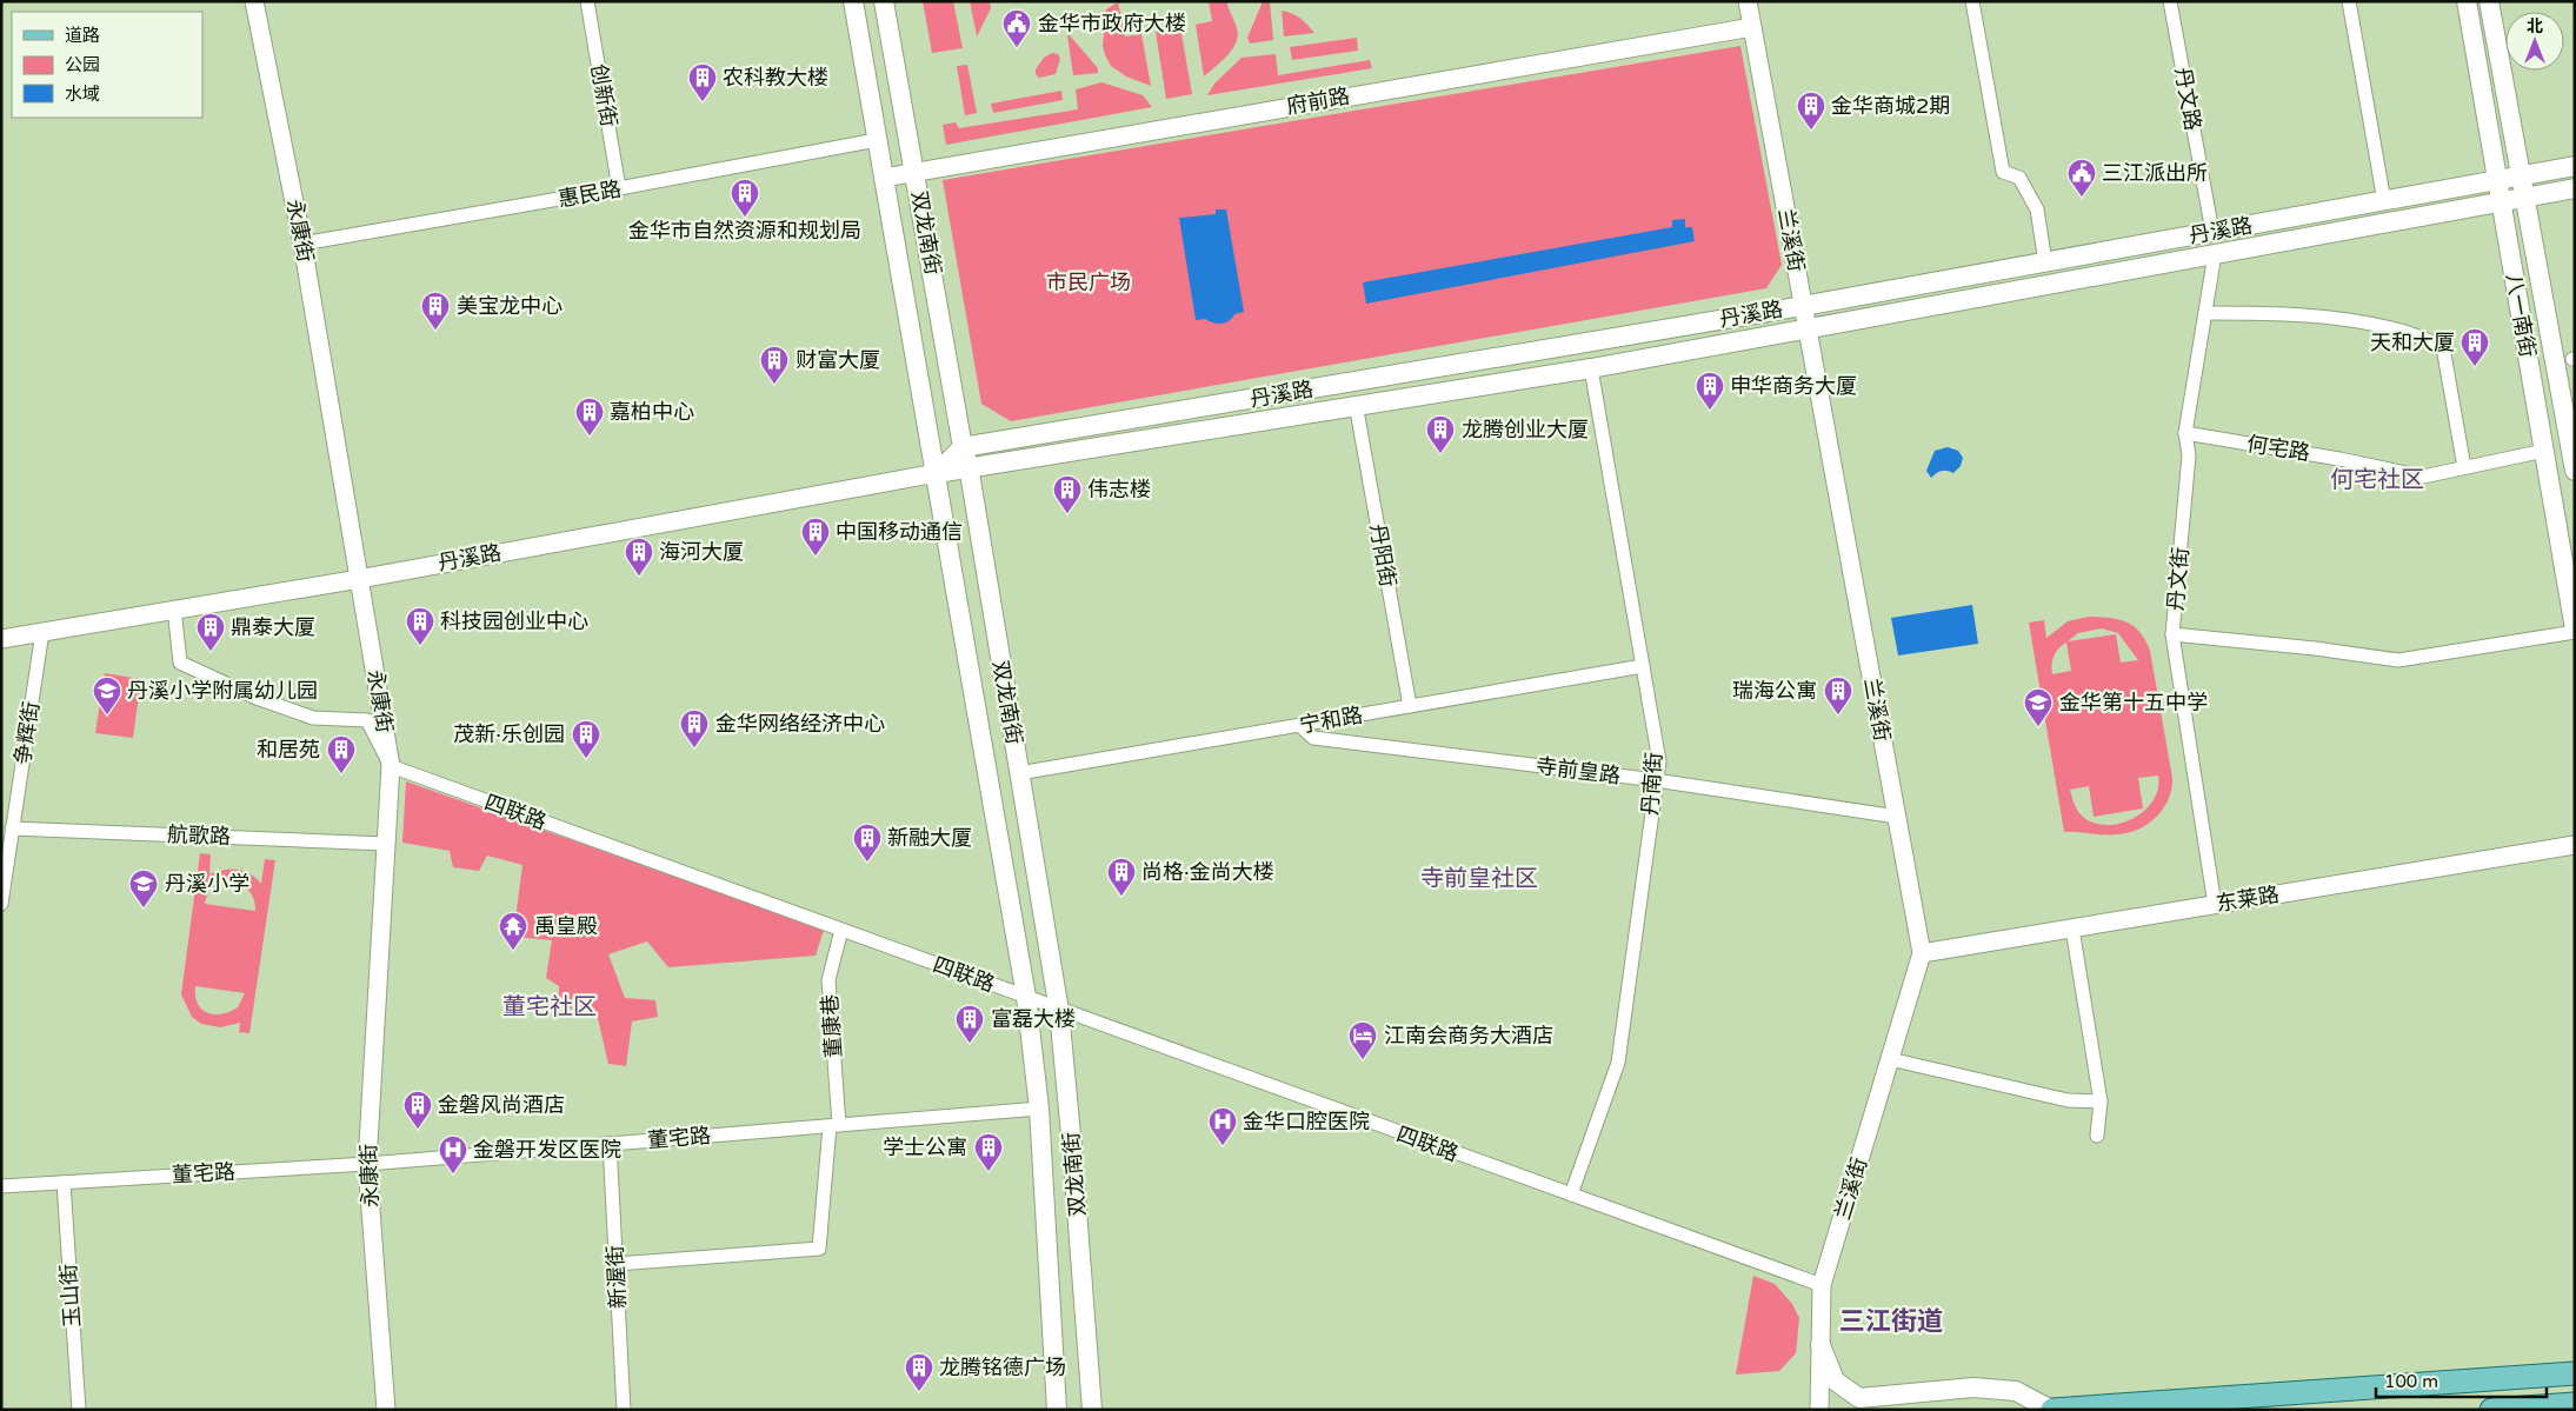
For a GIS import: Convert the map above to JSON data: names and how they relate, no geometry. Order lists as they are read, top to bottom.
{
  "streets": {
    "main road": ["丹溪路", "双龙南街", "八一南街"],
    "street": [
      "创新街",
      "丹文路",
      "府前路",
      "惠民路",
      "永康街",
      "兰溪街",
      "何宅路",
      "丹阳街",
      "丹文街",
      "宁和路",
      "争辉街",
      "寺前皇路",
      "丹南街",
      "四联路",
      "航歌路",
      "东莱路",
      "董康巷",
      "董宅路",
      "新渥街",
      "玉山街"
    ]
  },
  "crossings": [
    ["创新街", "惠民路"],
    ["丹文路", "丹溪路"],
    ["府前路", "双龙南街"],
    ["府前路", "兰溪街"],
    ["惠民路", "永康街"],
    ["惠民路", "双龙南街"],
    ["永康街", "丹溪路"],
    ["永康街", "四联路"],
    ["永康街", "航歌路"],
    ["永康街", "董宅路"],
    ["丹溪路", "双龙南街"],
    ["丹溪路", "兰溪街"],
    ["丹溪路", "八一南街"],
    ["丹溪路", "丹阳街"],
    ["丹溪路", "丹文街"],
    ["丹溪路", "争辉街"],
    ["丹溪路", "丹南街"],
    ["双龙南街", "宁和路"],
    ["双龙南街", "四联路"],
    ["双龙南街", "董宅路"],
    ["兰溪街", "寺前皇路"],
    ["兰溪街", "四联路"],
    ["兰溪街", "东莱路"],
    ["八一南街", "何宅路"],
    ["何宅路", "丹文街"],
    ["丹阳街", "宁和路"],
    ["丹文街", "东莱路"],
    ["宁和路", "寺前皇路"],
    ["宁和路", "丹南街"],
    ["争辉街", "航歌路"],
    ["寺前皇路", "丹南街"],
    ["丹南街", "四联路"],
    ["四联路", "董康巷"],
    ["董康巷", "董宅路"],
    ["董康巷", "新渥街"],
    ["董宅路", "新渥街"],
    ["董宅路", "玉山街"]
  ],
  "districts": [
    "何宅社区",
    "寺前皇社区",
    "董宅社区",
    "三江街道"
  ],
  "parks": ["市民广场"],
  "places": {
    "public building": ["金华市政府大楼", "三江派出所"],
    "building": [
      "农科教大楼",
      "金华商城2期",
      "金华市自然资源和规划局",
      "美宝龙中心",
      "天和大厦",
      "财富大厦",
      "申华商务大厦",
      "嘉柏中心",
      "龙腾创业大厦",
      "伟志楼",
      "中国移动通信",
      "海河大厦",
      "科技园创业中心",
      "鼎泰大厦",
      "瑞海公寓",
      "金华网络经济中心",
      "茂新·乐创园",
      "和居苑",
      "新融大厦",
      "尚格·金尚大楼",
      "富磊大楼",
      "金磐风尚酒店",
      "学士公寓",
      "龙腾铭德广场"
    ],
    "school or university": ["丹溪小学附属幼儿园", "金华第十五中学", "丹溪小学"],
    "temple": ["禹皇殿"],
    "hotel": ["江南会商务大酒店"],
    "hospital": ["金华口腔医院", "金磐开发区医院"]
  },
  "legend": ["道路", "公园", "水域"],
  "scale_bar": "100 m",
  "north": "top"
}
